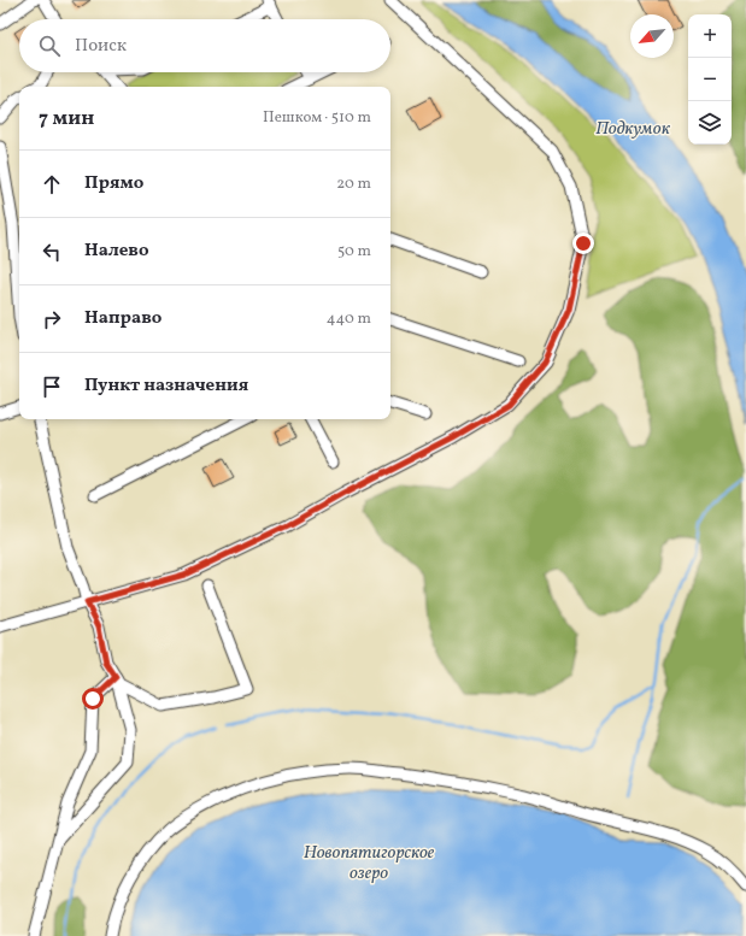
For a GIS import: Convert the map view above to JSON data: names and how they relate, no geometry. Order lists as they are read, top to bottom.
{
  "water": ["Подкумок", "Новопятигорское озеро"],
  "north": "bottom left",
  "page": {
    "map_buttons": ["+", "−"],
    "search": "Поиск",
    "heading": ["7 мин", "Пешком · 510 m"],
    "list": [
      ["Прямо", "20 m"],
      ["Налево", "50 m"],
      ["Направо", "440 m"],
      "Пункт назначения"
    ]
  }
}
